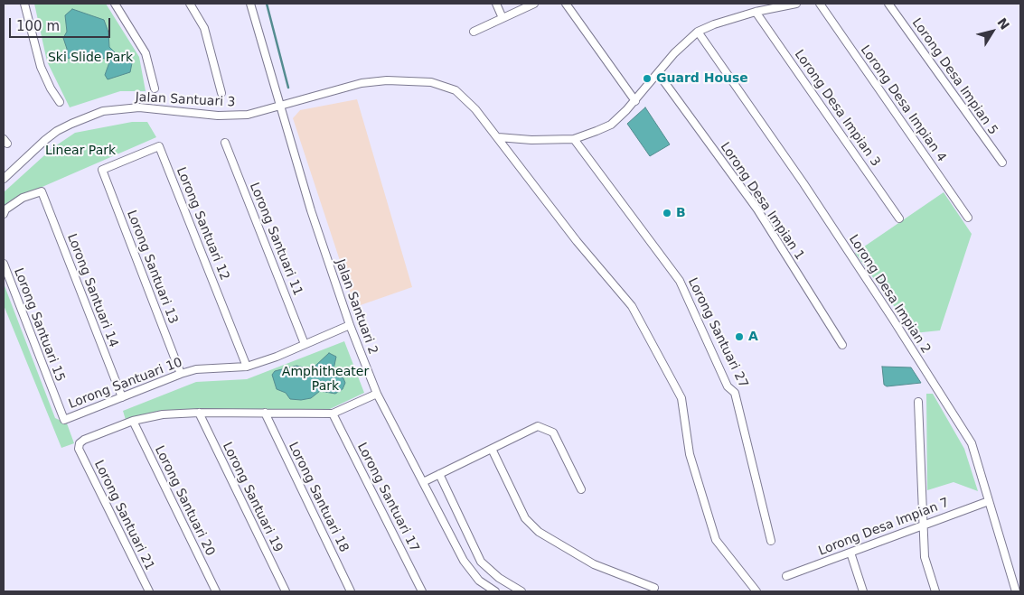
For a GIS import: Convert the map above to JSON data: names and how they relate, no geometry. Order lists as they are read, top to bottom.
{
  "streets": {
    "street": [
      "Lorong Desa Impian 5",
      "Jalan Santuari 3",
      "Lorong Desa Impian 4",
      "Lorong Desa Impian 3",
      "Lorong Desa Impian 1",
      "Lorong Santuari 12",
      "Lorong Santuari 11",
      "Lorong Santuari 13",
      "Lorong Santuari 14",
      "Lorong Desa Impian 2",
      "Jalan Santuari 2",
      "Lorong Santuari 15",
      "Lorong Santuari 27",
      "Lorong Santuari 10",
      "Lorong Santuari 19",
      "Lorong Santuari 18",
      "Lorong Santuari 17",
      "Lorong Santuari 20",
      "Lorong Santuari 21",
      "Lorong Desa Impian 7"
    ]
  },
  "crossings": [
    ["Jalan Santuari 3", "Jalan Santuari 2"],
    ["Lorong Santuari 12", "Lorong Santuari 13"],
    ["Lorong Santuari 12", "Lorong Santuari 10"],
    ["Lorong Santuari 11", "Lorong Santuari 10"],
    ["Lorong Santuari 13", "Lorong Santuari 10"],
    ["Lorong Santuari 14", "Lorong Santuari 10"],
    ["Lorong Desa Impian 2", "Lorong Desa Impian 7"],
    ["Jalan Santuari 2", "Lorong Santuari 10"],
    ["Lorong Santuari 15", "Lorong Santuari 10"],
    ["Lorong Santuari 20", "Lorong Santuari 21"]
  ],
  "parks": ["Ski Slide Park", "Linear Park", "Amphitheater Park"],
  "places": ["Guard House", "B", "A"],
  "scale_bar": "100 m",
  "north": "top right"
}
